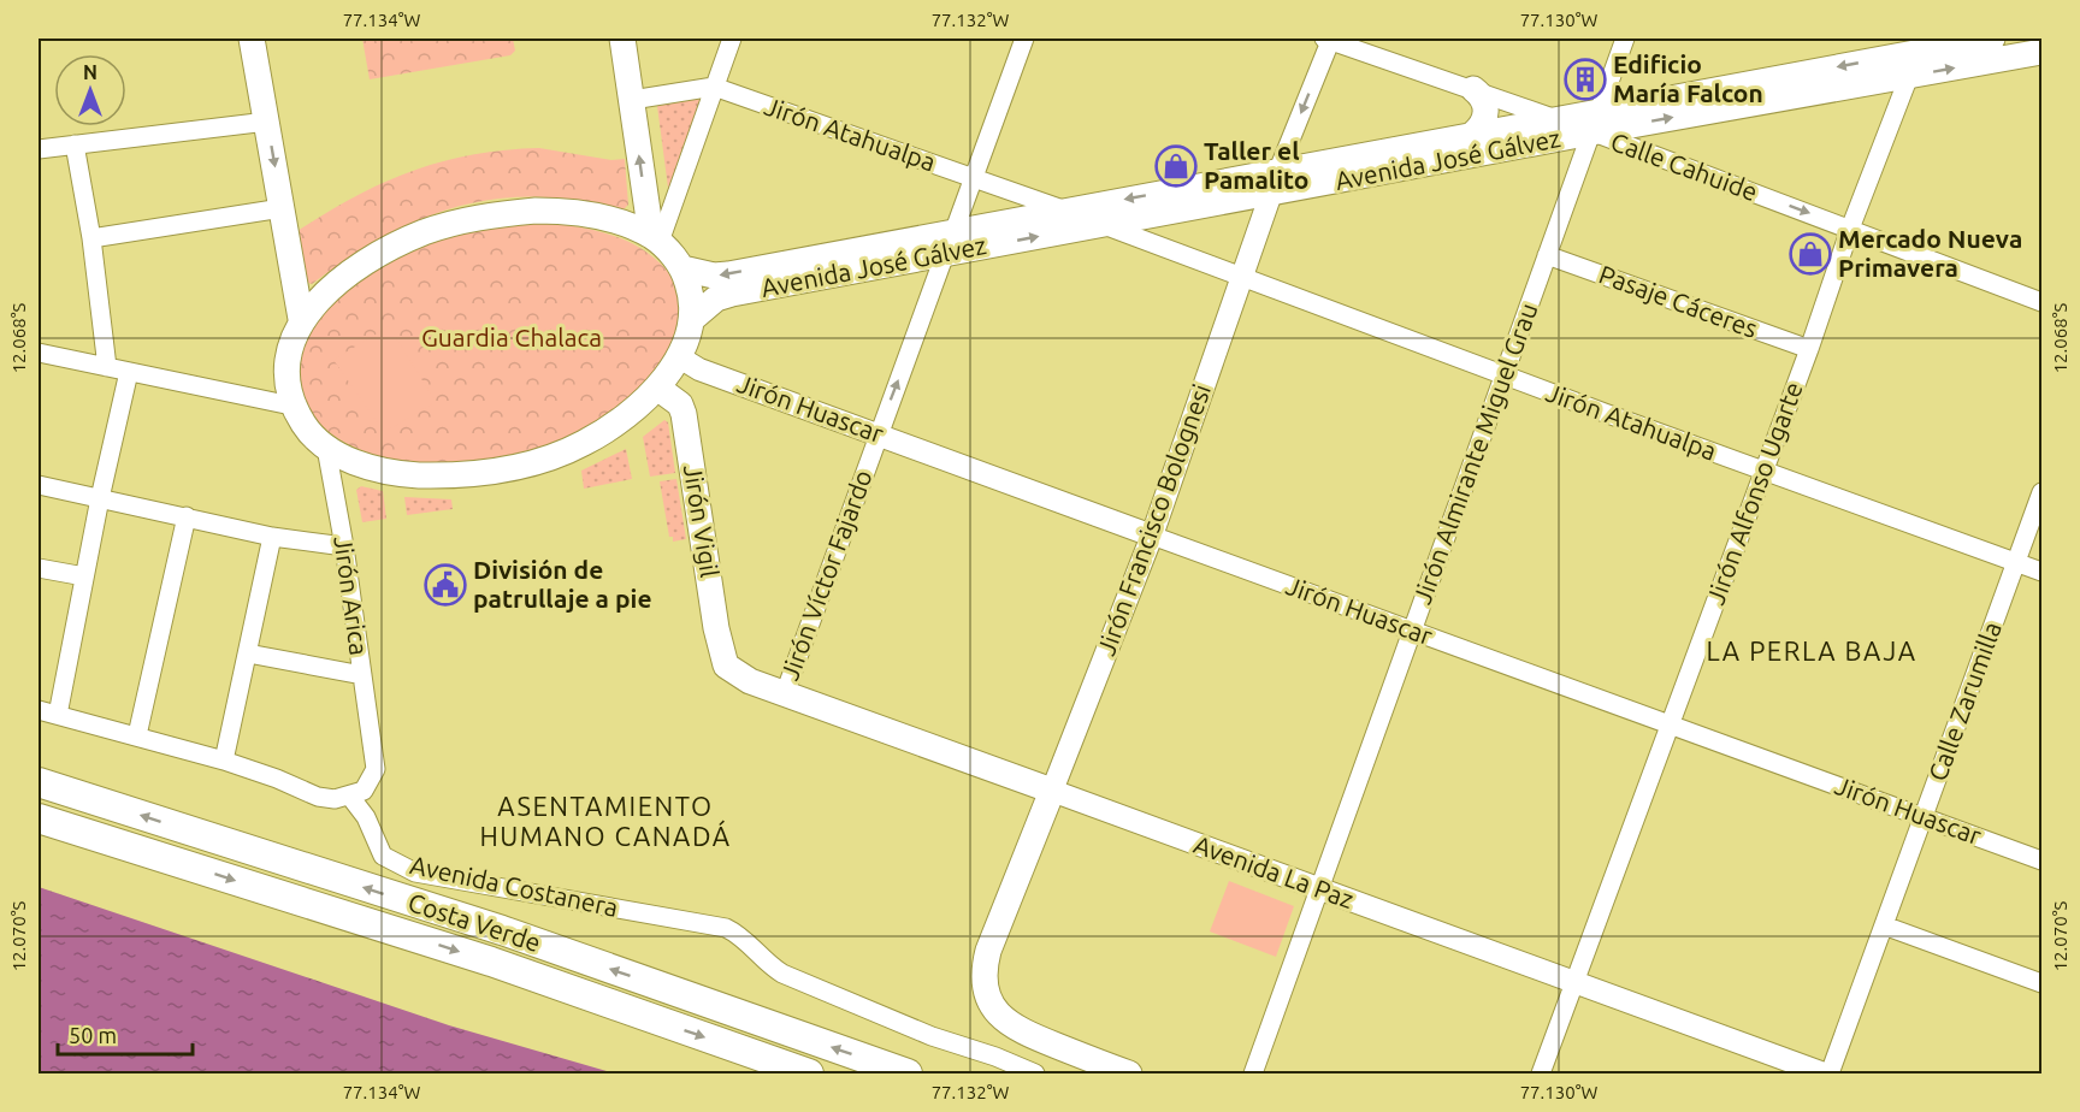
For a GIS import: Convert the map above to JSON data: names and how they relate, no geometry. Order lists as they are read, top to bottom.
{
  "streets": {
    "highway": ["Costa Verde"],
    "main road": [
      "Avenida José Gálvez",
      "Jirón Francisco Bolognesi",
      "Jirón Vigil",
      "Avenida La Paz"
    ],
    "street": [
      "Jirón Atahualpa",
      "Calle Cahuide",
      "Pasaje Cáceres",
      "Jirón Huascar",
      "Jirón Almirante Miguel Grau",
      "Jirón Alfonso Ugarte",
      "Jirón Víctor Fajardo",
      "Jirón Arica",
      "Calle Zarumilla",
      "Avenida Costanera"
    ]
  },
  "crossings": [
    ["Jirón Atahualpa", "Avenida José Gálvez"],
    ["Jirón Atahualpa", "Jirón Almirante Miguel Grau"],
    ["Jirón Atahualpa", "Jirón Alfonso Ugarte"],
    ["Jirón Atahualpa", "Jirón Francisco Bolognesi"],
    ["Jirón Atahualpa", "Calle Zarumilla"],
    ["Avenida José Gálvez", "Calle Cahuide"],
    ["Avenida José Gálvez", "Jirón Almirante Miguel Grau"],
    ["Avenida José Gálvez", "Jirón Alfonso Ugarte"],
    ["Avenida José Gálvez", "Jirón Francisco Bolognesi"],
    ["Avenida José Gálvez", "Jirón Víctor Fajardo"],
    ["Calle Cahuide", "Jirón Almirante Miguel Grau"],
    ["Calle Cahuide", "Jirón Alfonso Ugarte"],
    ["Pasaje Cáceres", "Jirón Almirante Miguel Grau"],
    ["Pasaje Cáceres", "Jirón Alfonso Ugarte"],
    ["Jirón Huascar", "Jirón Almirante Miguel Grau"],
    ["Jirón Huascar", "Jirón Alfonso Ugarte"],
    ["Jirón Huascar", "Jirón Francisco Bolognesi"],
    ["Jirón Huascar", "Jirón Víctor Fajardo"],
    ["Jirón Huascar", "Calle Zarumilla"],
    ["Jirón Almirante Miguel Grau", "Avenida La Paz"],
    ["Jirón Alfonso Ugarte", "Avenida La Paz"],
    ["Jirón Francisco Bolognesi", "Avenida La Paz"],
    ["Jirón Vigil", "Avenida La Paz"],
    ["Jirón Víctor Fajardo", "Avenida La Paz"],
    ["Jirón Arica", "Avenida Costanera"],
    ["Calle Zarumilla", "Avenida La Paz"]
  ],
  "one_way": ["Calle Cahuide", "Jirón Víctor Fajardo"],
  "districts": ["LA PERLA BAJA", "ASENTAMIENTO HUMANO CANADÁ"],
  "parks": ["Guardia Chalaca"],
  "places": {
    "building": ["Edificio María Falcon"],
    "shop": ["Taller el Pamalito", "Mercado Nueva Primavera"],
    "public building": ["División de patrullaje a pie"]
  },
  "scale_bar": "50 m",
  "north": "top",
  "coordinates": [
    "77.134°W",
    "77.132°W",
    "77.130°W",
    "12.068°S",
    "12.070°S"
  ]
}
